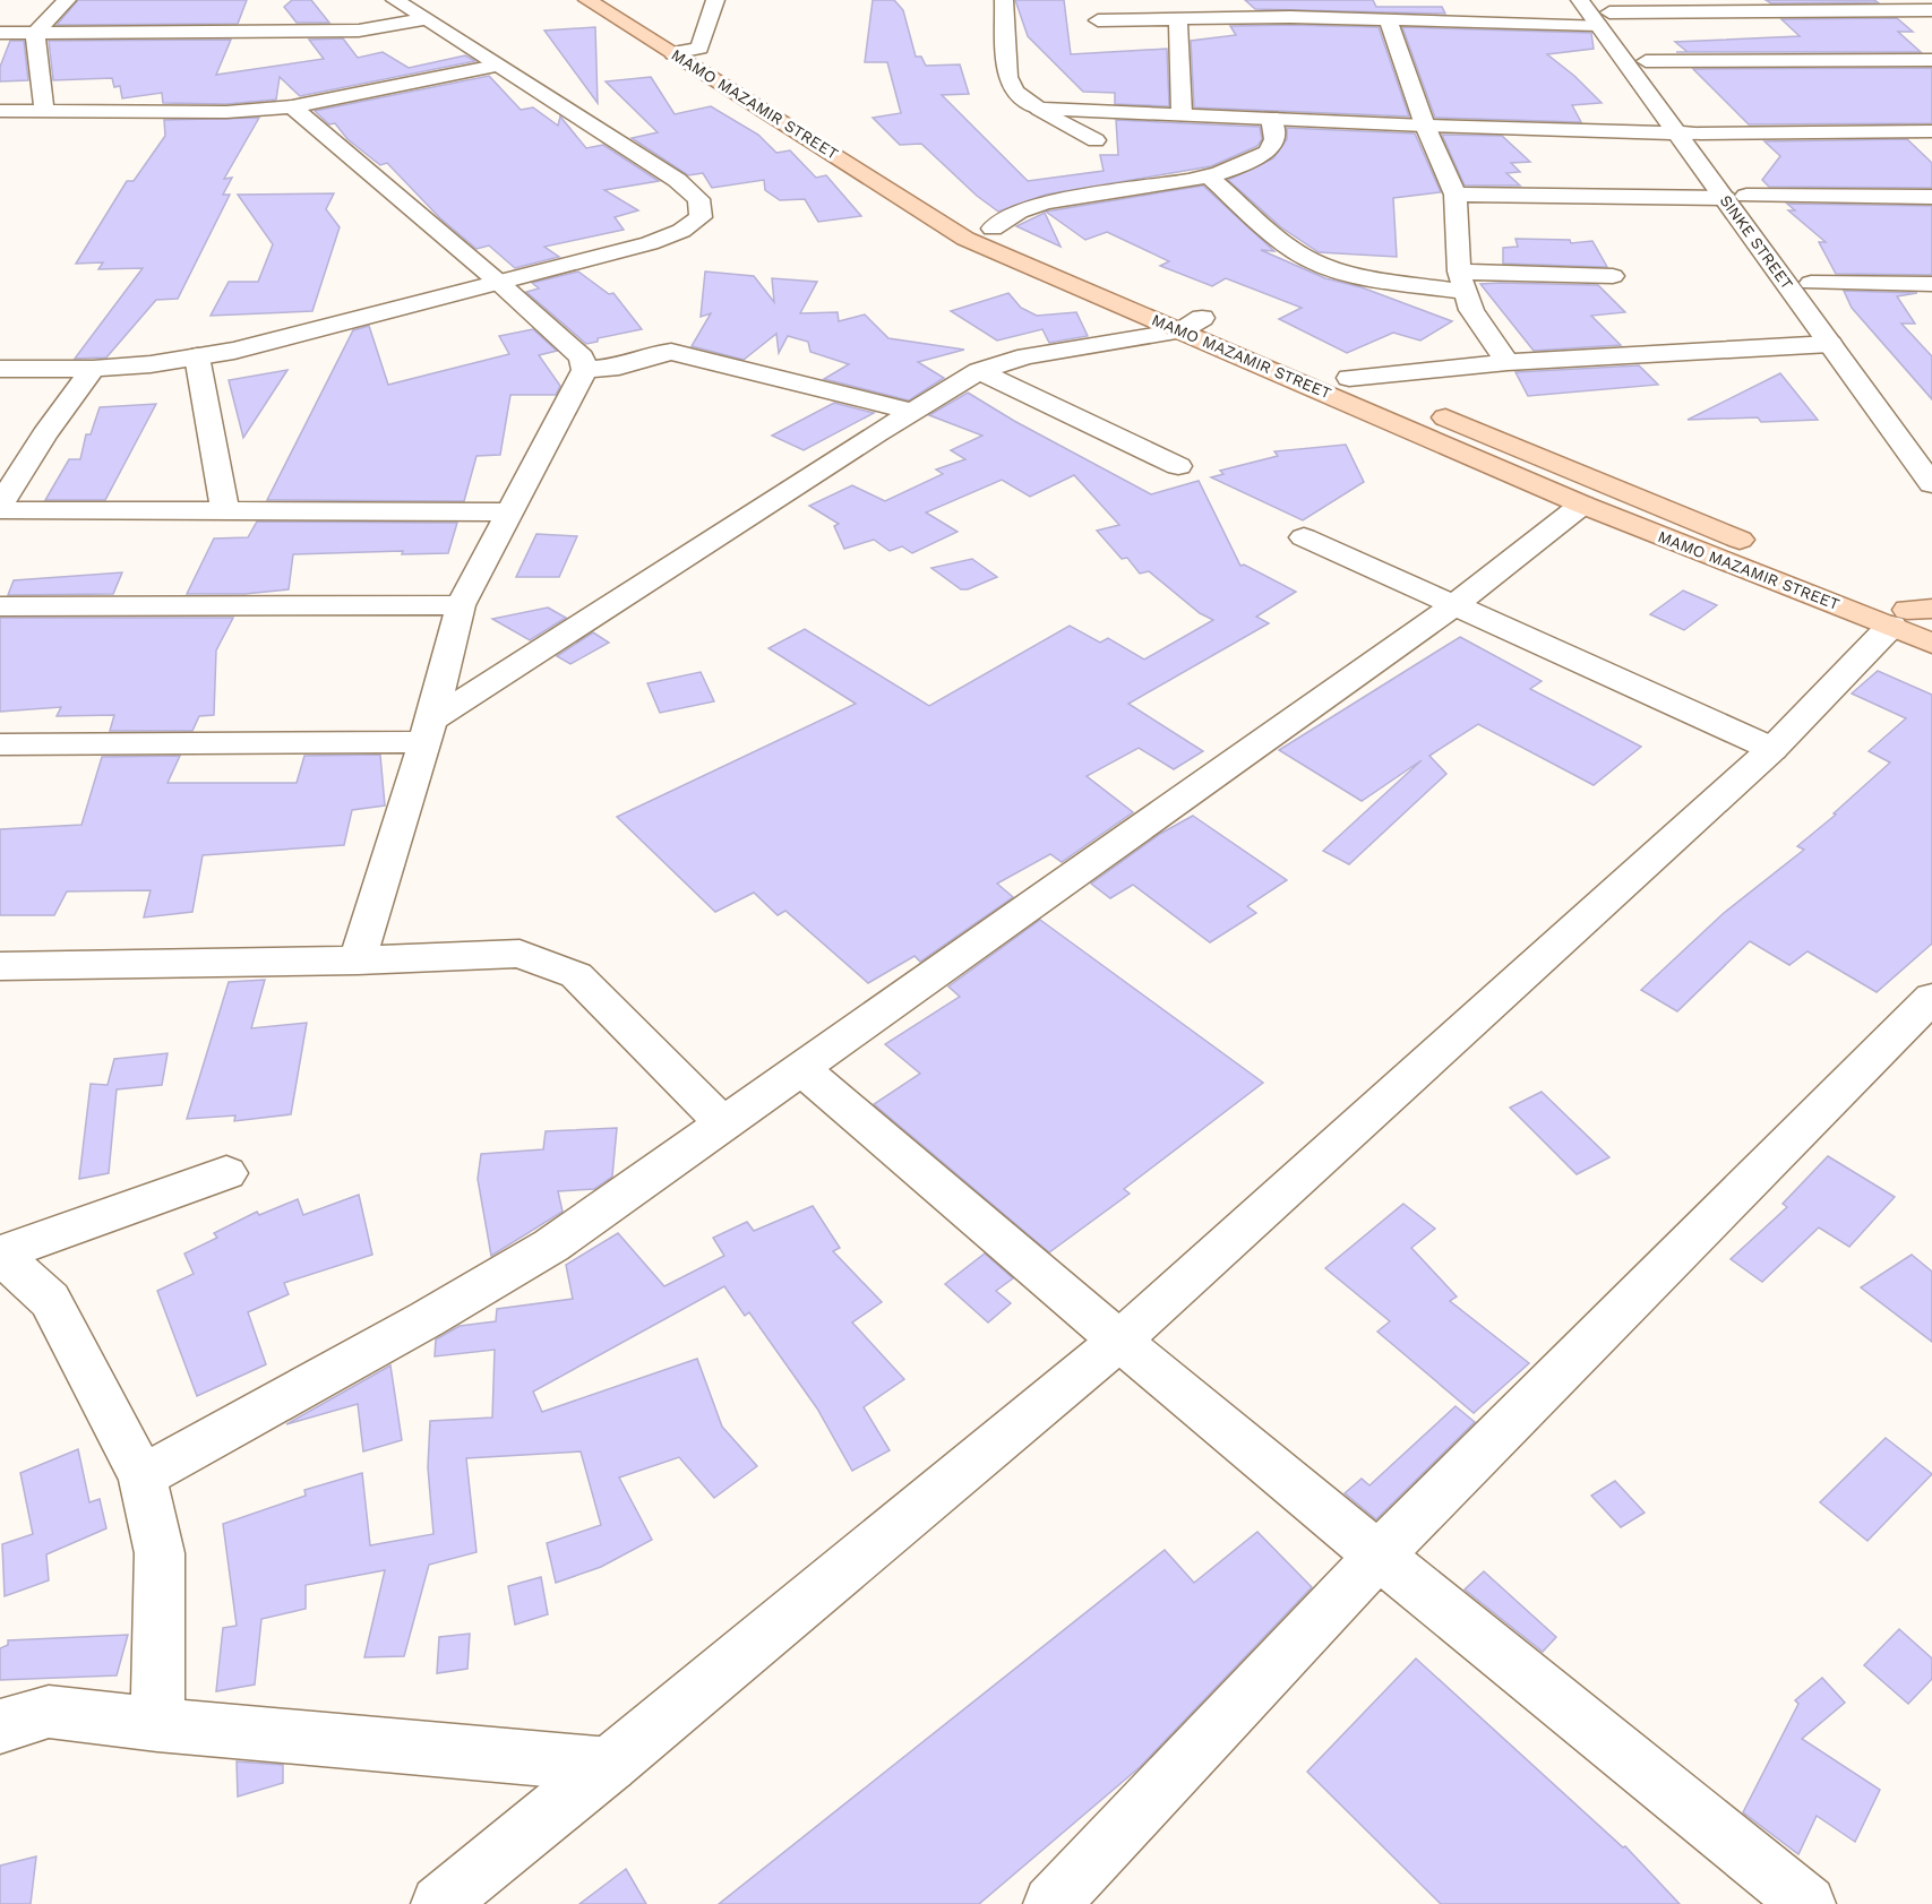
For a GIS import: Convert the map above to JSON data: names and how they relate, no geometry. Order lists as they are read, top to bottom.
{
  "streets": {
    "main road": ["MAMO MAZAMIR STREET"],
    "street": ["SINKE STREET"]
  }
}
